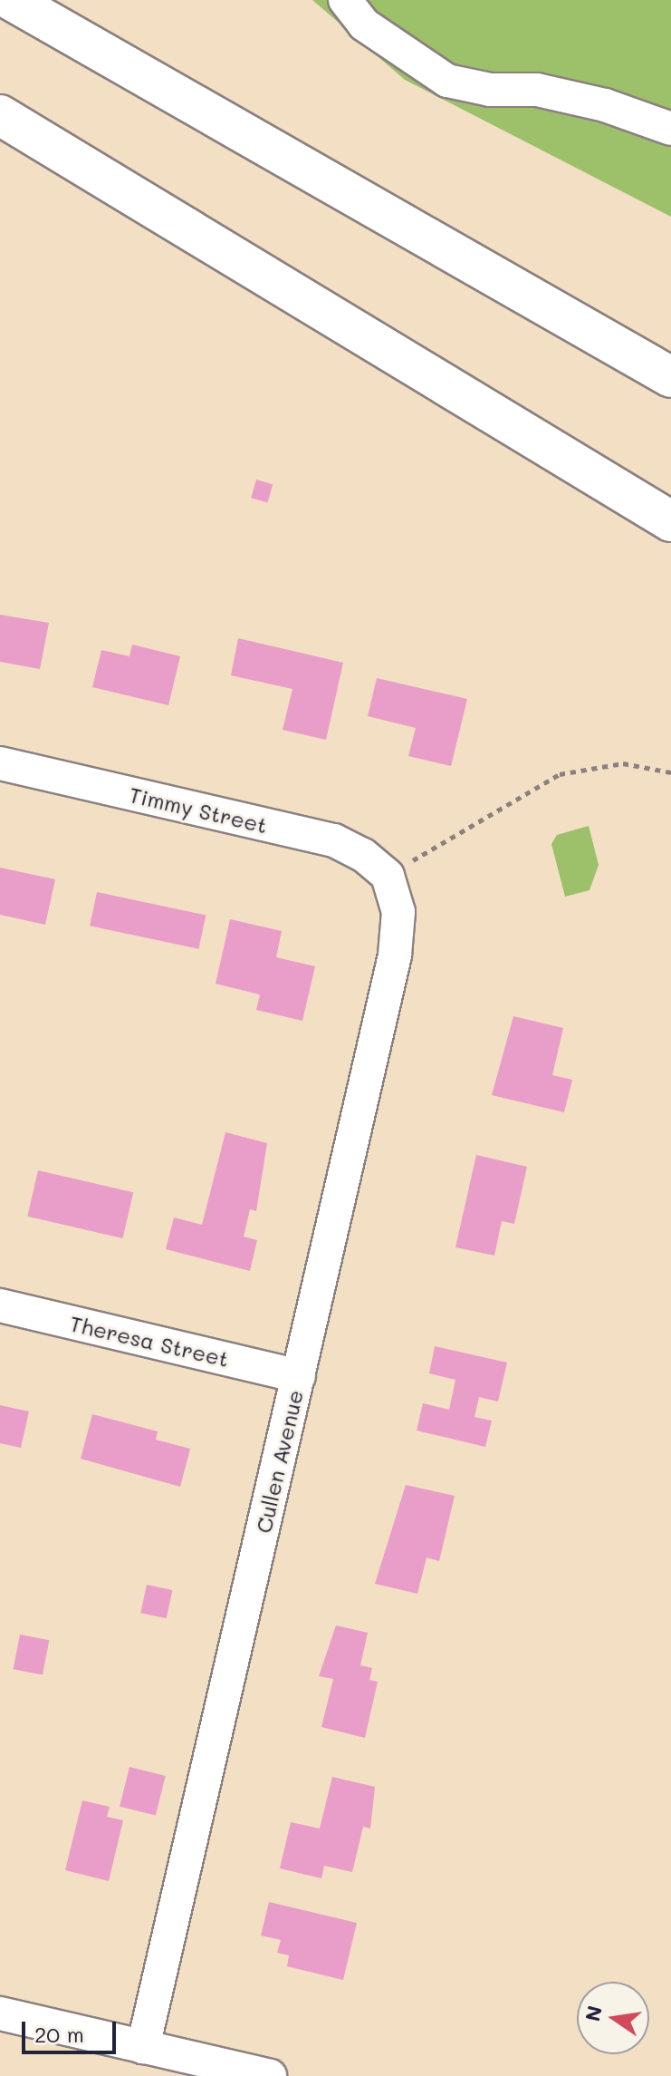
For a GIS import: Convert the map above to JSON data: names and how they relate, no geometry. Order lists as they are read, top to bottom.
{
  "streets": {
    "street": ["Timmy Street", "Theresa Street", "Cullen Avenue"]
  },
  "crossings": [
    ["Timmy Street", "Cullen Avenue"],
    ["Theresa Street", "Cullen Avenue"]
  ],
  "scale_bar": "20 m",
  "north": "left"
}
